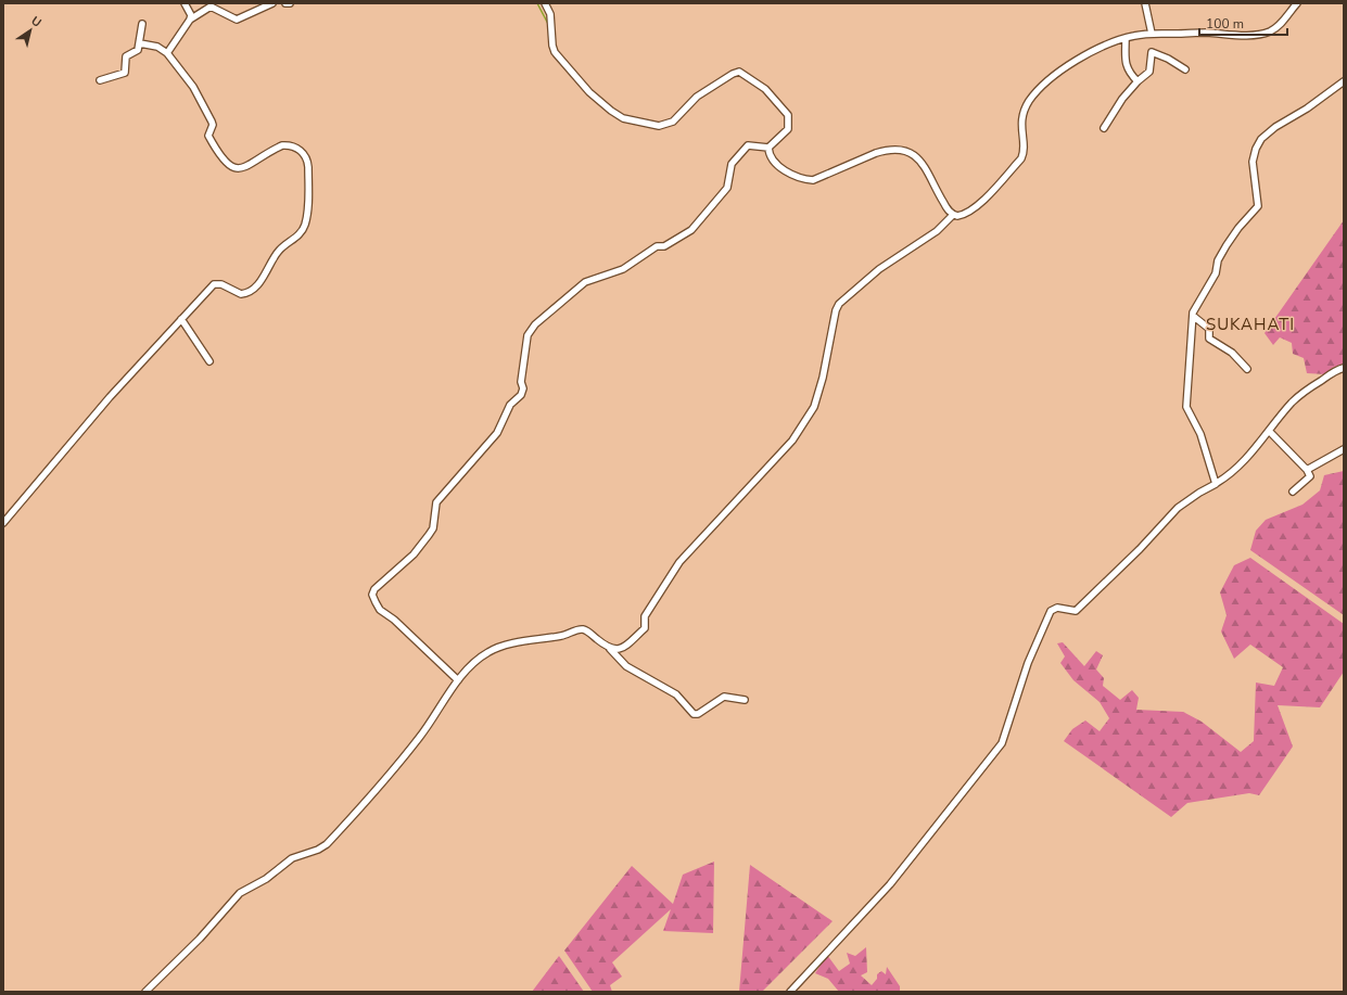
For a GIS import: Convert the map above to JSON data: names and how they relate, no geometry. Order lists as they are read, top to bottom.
{
  "districts": ["SUKAHATI"],
  "scale_bar": "100 m",
  "north": "top right"
}
